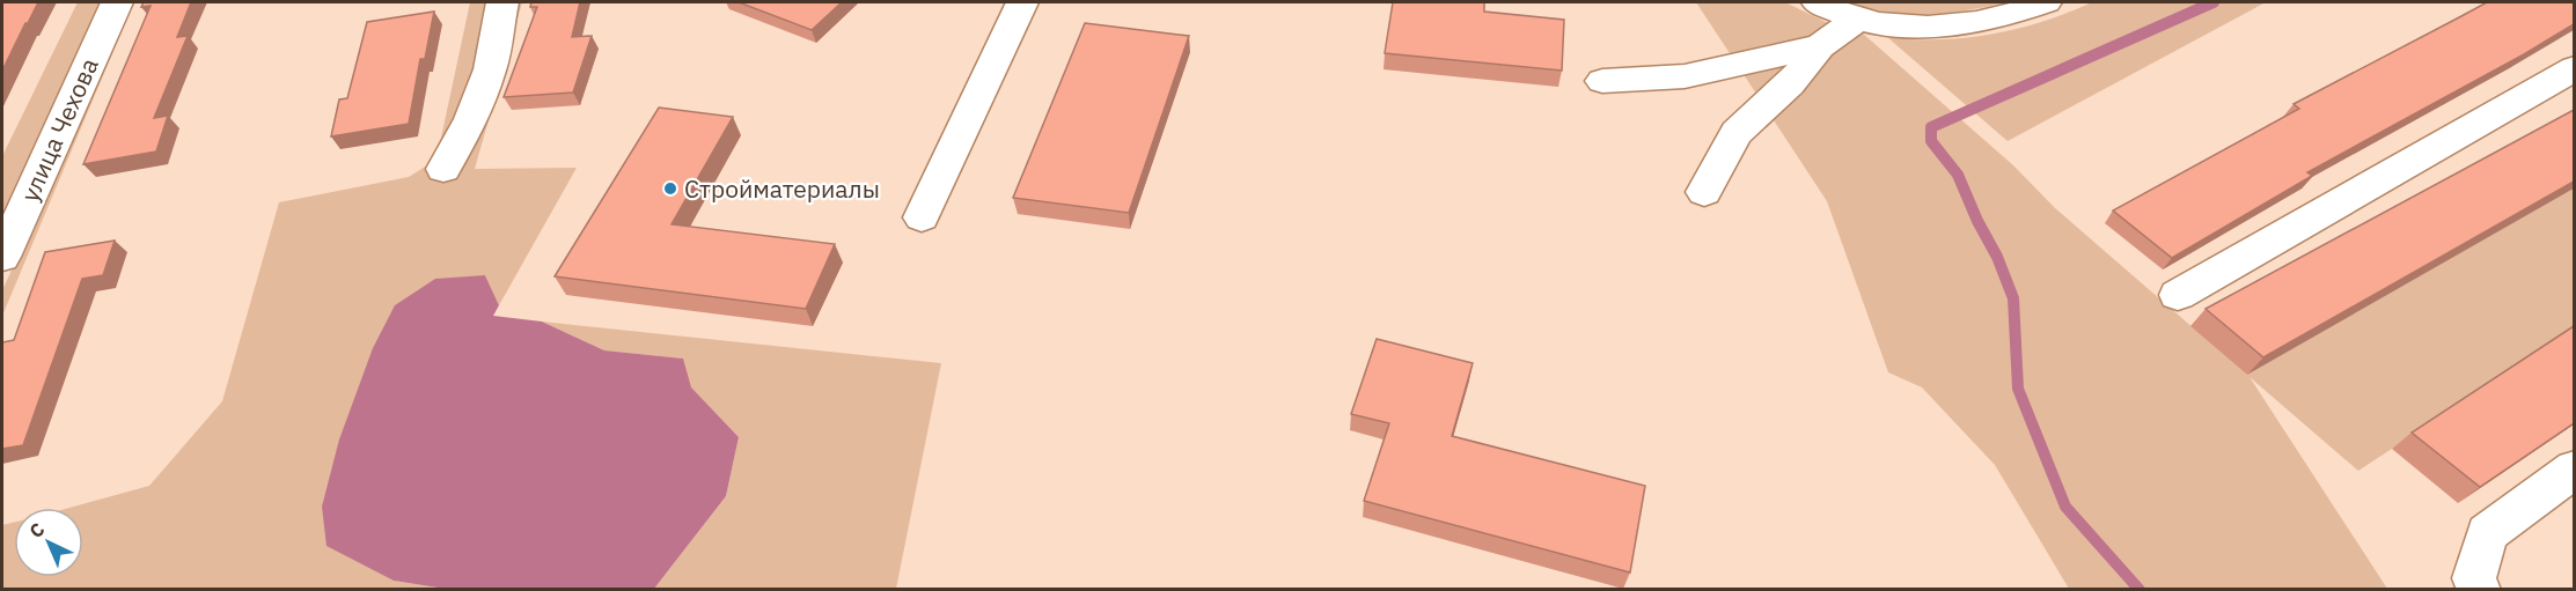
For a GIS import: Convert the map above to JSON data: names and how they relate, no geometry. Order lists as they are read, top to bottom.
{
  "streets": {
    "street": ["улица Чехова"]
  },
  "places": ["Стройматериалы"],
  "north": "top left"
}
